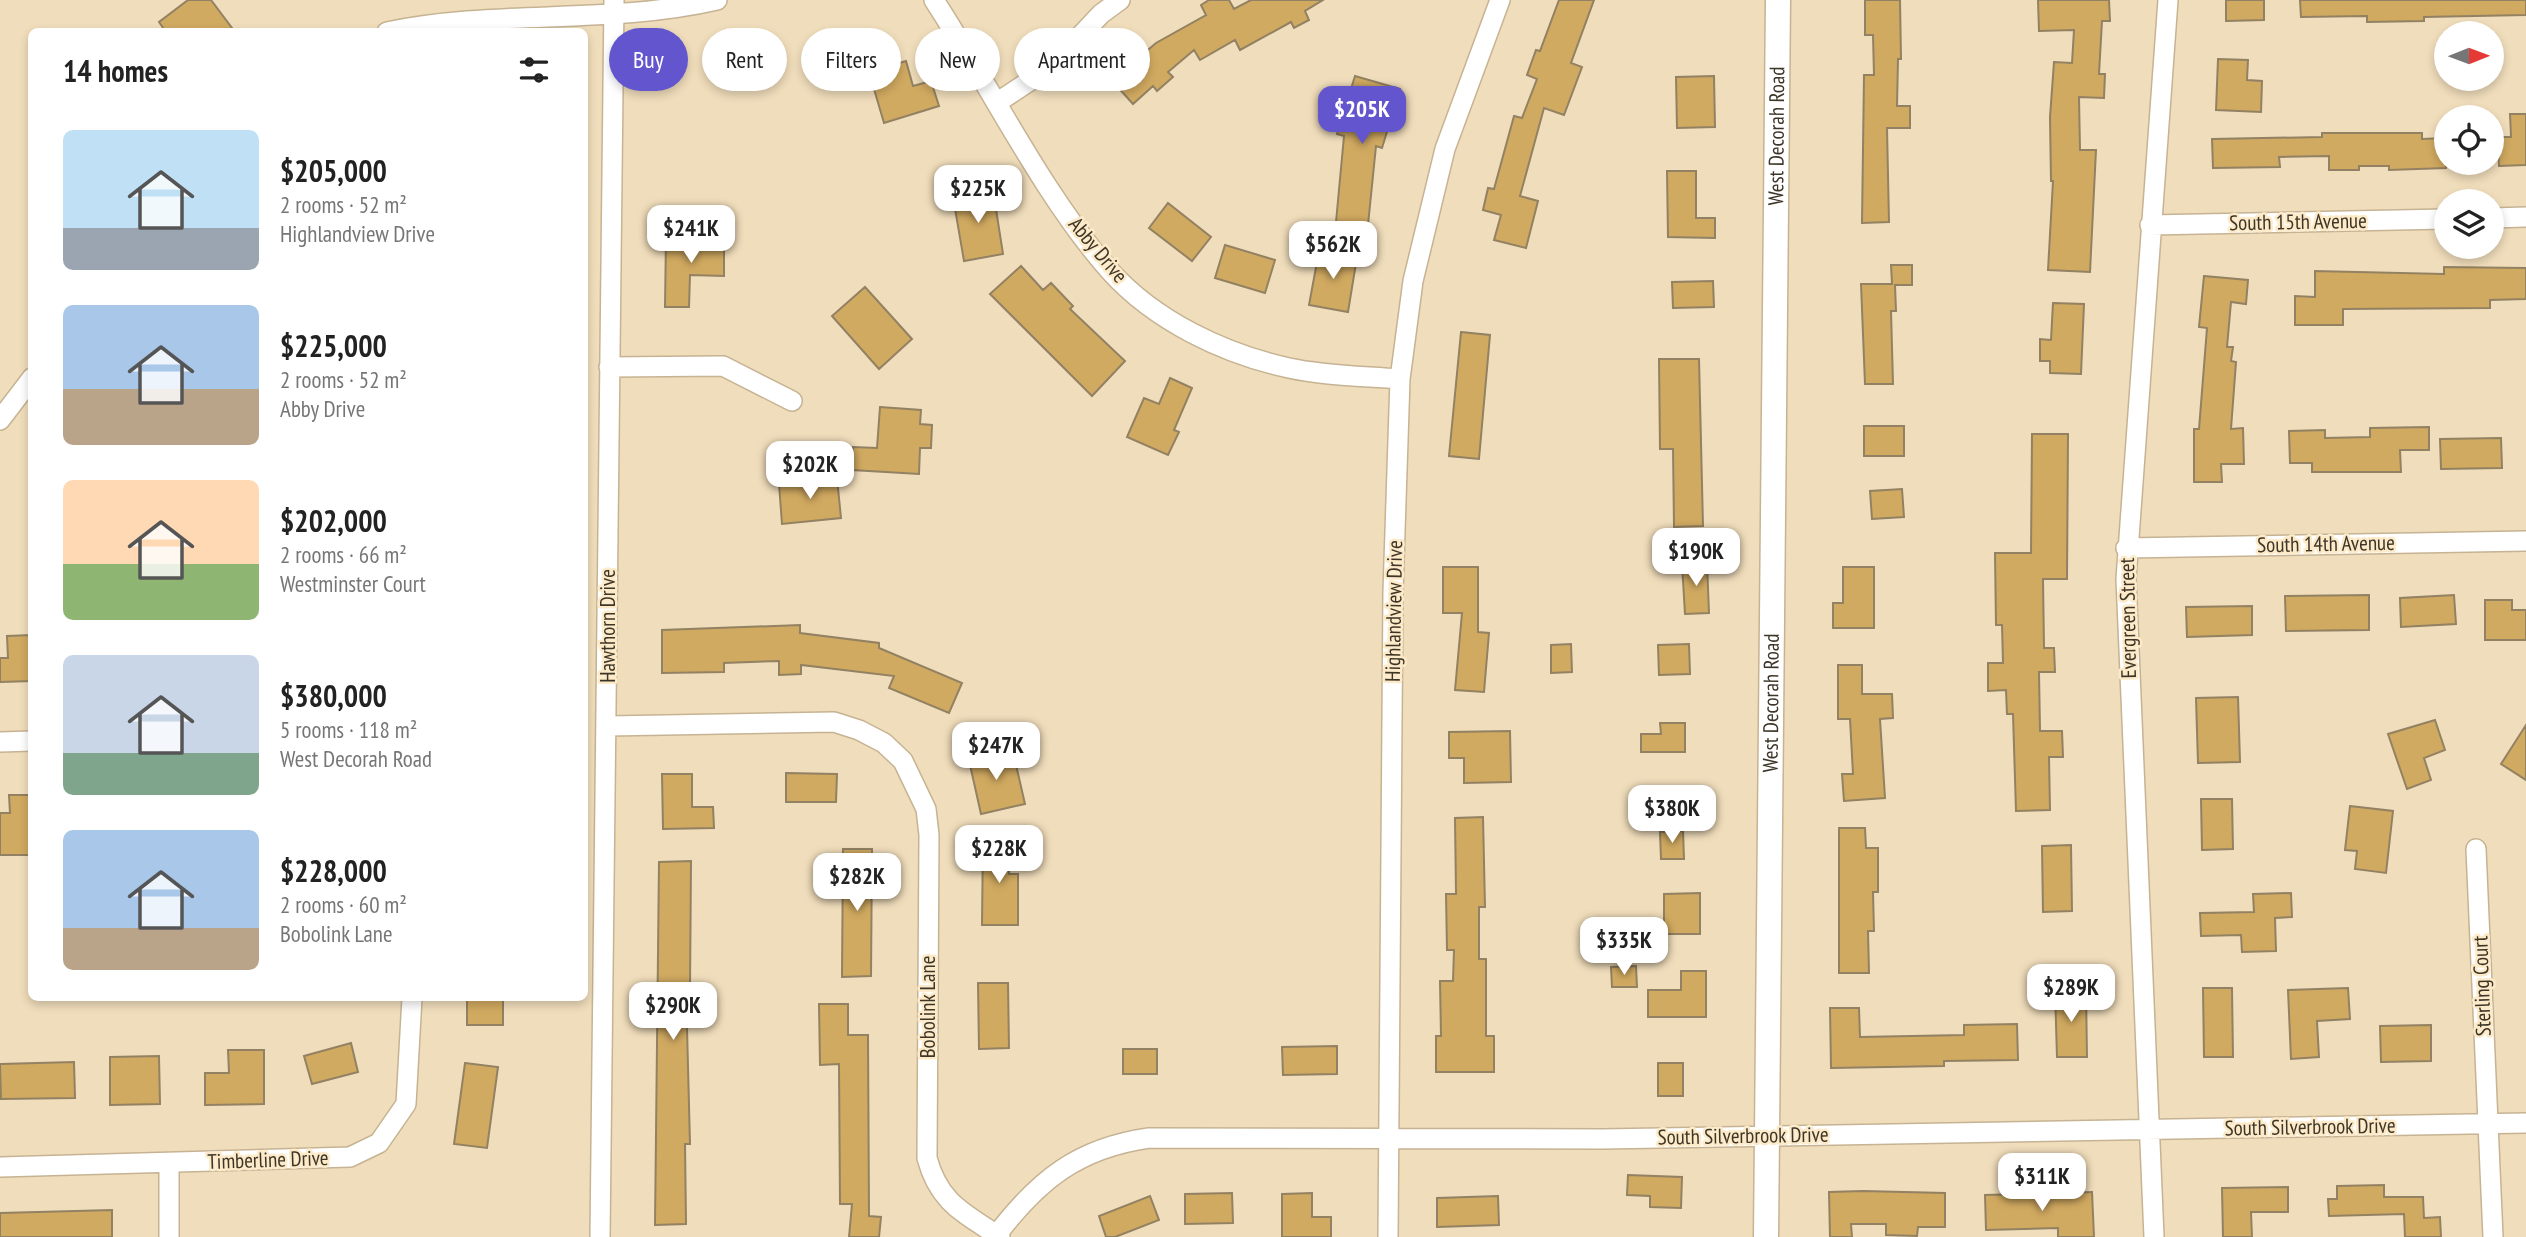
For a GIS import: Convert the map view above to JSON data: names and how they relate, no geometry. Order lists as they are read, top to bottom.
{
  "streets": {
    "street": [
      "West Decorah Road",
      "South 15th Avenue",
      "Abby Drive",
      "South 14th Avenue",
      "Highlandview Drive",
      "Evergreen Street",
      "Hawthorn Drive",
      "Sterling Court",
      "Bobolink Lane",
      "South Silverbrook Drive",
      "Timberline Drive"
    ]
  },
  "crossings": [
    ["West Decorah Road", "South Silverbrook Drive"],
    ["South 15th Avenue", "Evergreen Street"],
    ["Abby Drive", "Highlandview Drive"],
    ["South 14th Avenue", "Evergreen Street"],
    ["Highlandview Drive", "South Silverbrook Drive"],
    ["Evergreen Street", "South Silverbrook Drive"],
    ["Hawthorn Drive", "Bobolink Lane"],
    ["Sterling Court", "South Silverbrook Drive"],
    ["Bobolink Lane", "South Silverbrook Drive"]
  ],
  "north": "right",
  "page": {
    "chip": [
      "Buy",
      "Rent",
      "Filters",
      "New",
      "Apartment"
    ],
    "heading": "14 homes",
    "price": [
      "$205K",
      "$225K",
      "$241K",
      "$562K",
      "$202K",
      "$190K",
      "$247K",
      "$380K",
      "$228K",
      "$282K",
      "$335K",
      "$289K",
      "$290K",
      "$311K"
    ],
    "list": [
      {
        "name": "$205,000",
        "note": "2 rooms · 52 m² · Highlandview Drive"
      },
      {
        "name": "$225,000",
        "note": "2 rooms · 52 m² · Abby Drive"
      },
      {
        "name": "$202,000",
        "note": "2 rooms · 66 m² · Westminster Court"
      },
      {
        "name": "$380,000",
        "note": "5 rooms · 118 m² · West Decorah Road"
      },
      {
        "name": "$228,000",
        "note": "2 rooms · 60 m² · Bobolink Lane"
      }
    ]
  }
}
